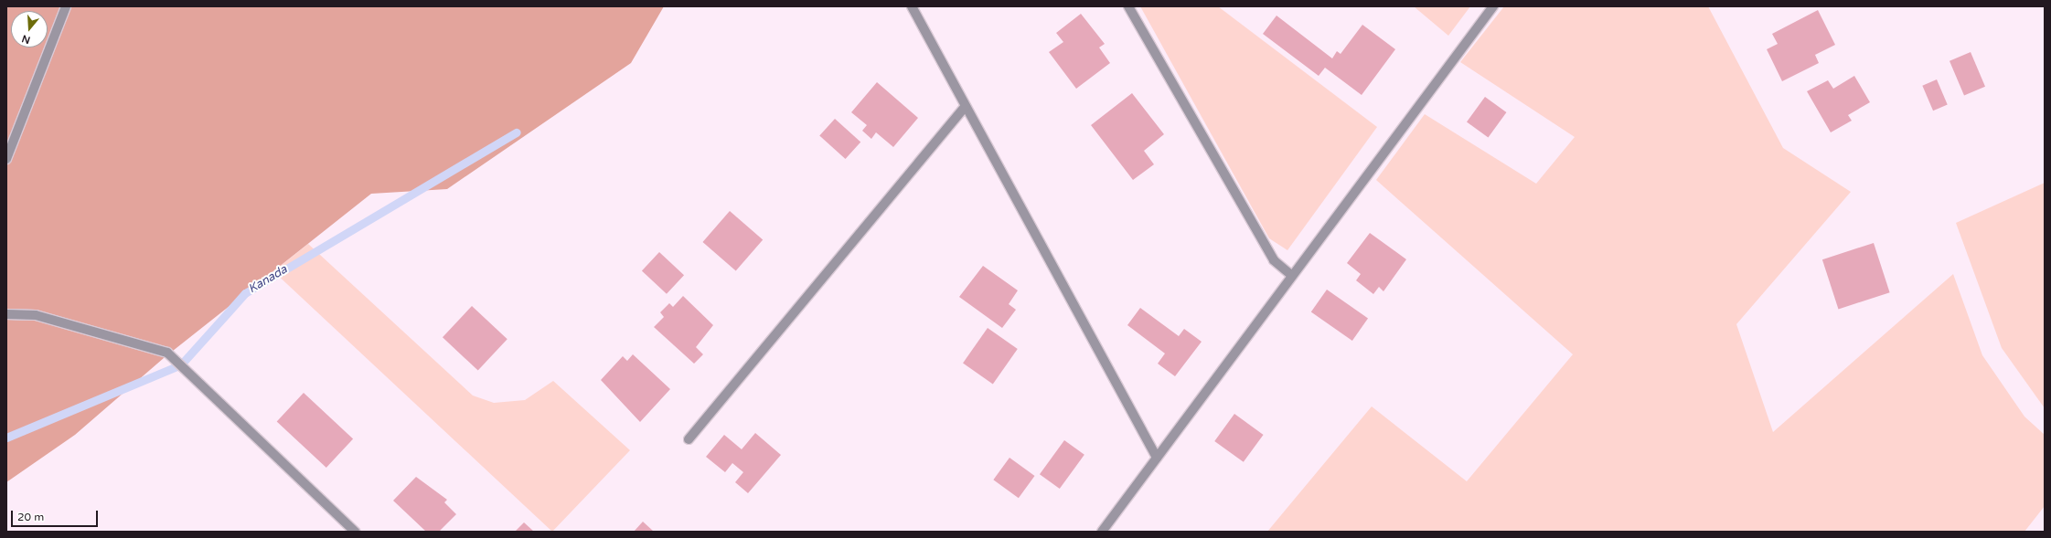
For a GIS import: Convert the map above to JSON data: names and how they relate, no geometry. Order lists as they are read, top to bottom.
{
  "water": ["Kanada"],
  "scale_bar": "20 m",
  "north": "bottom"
}
